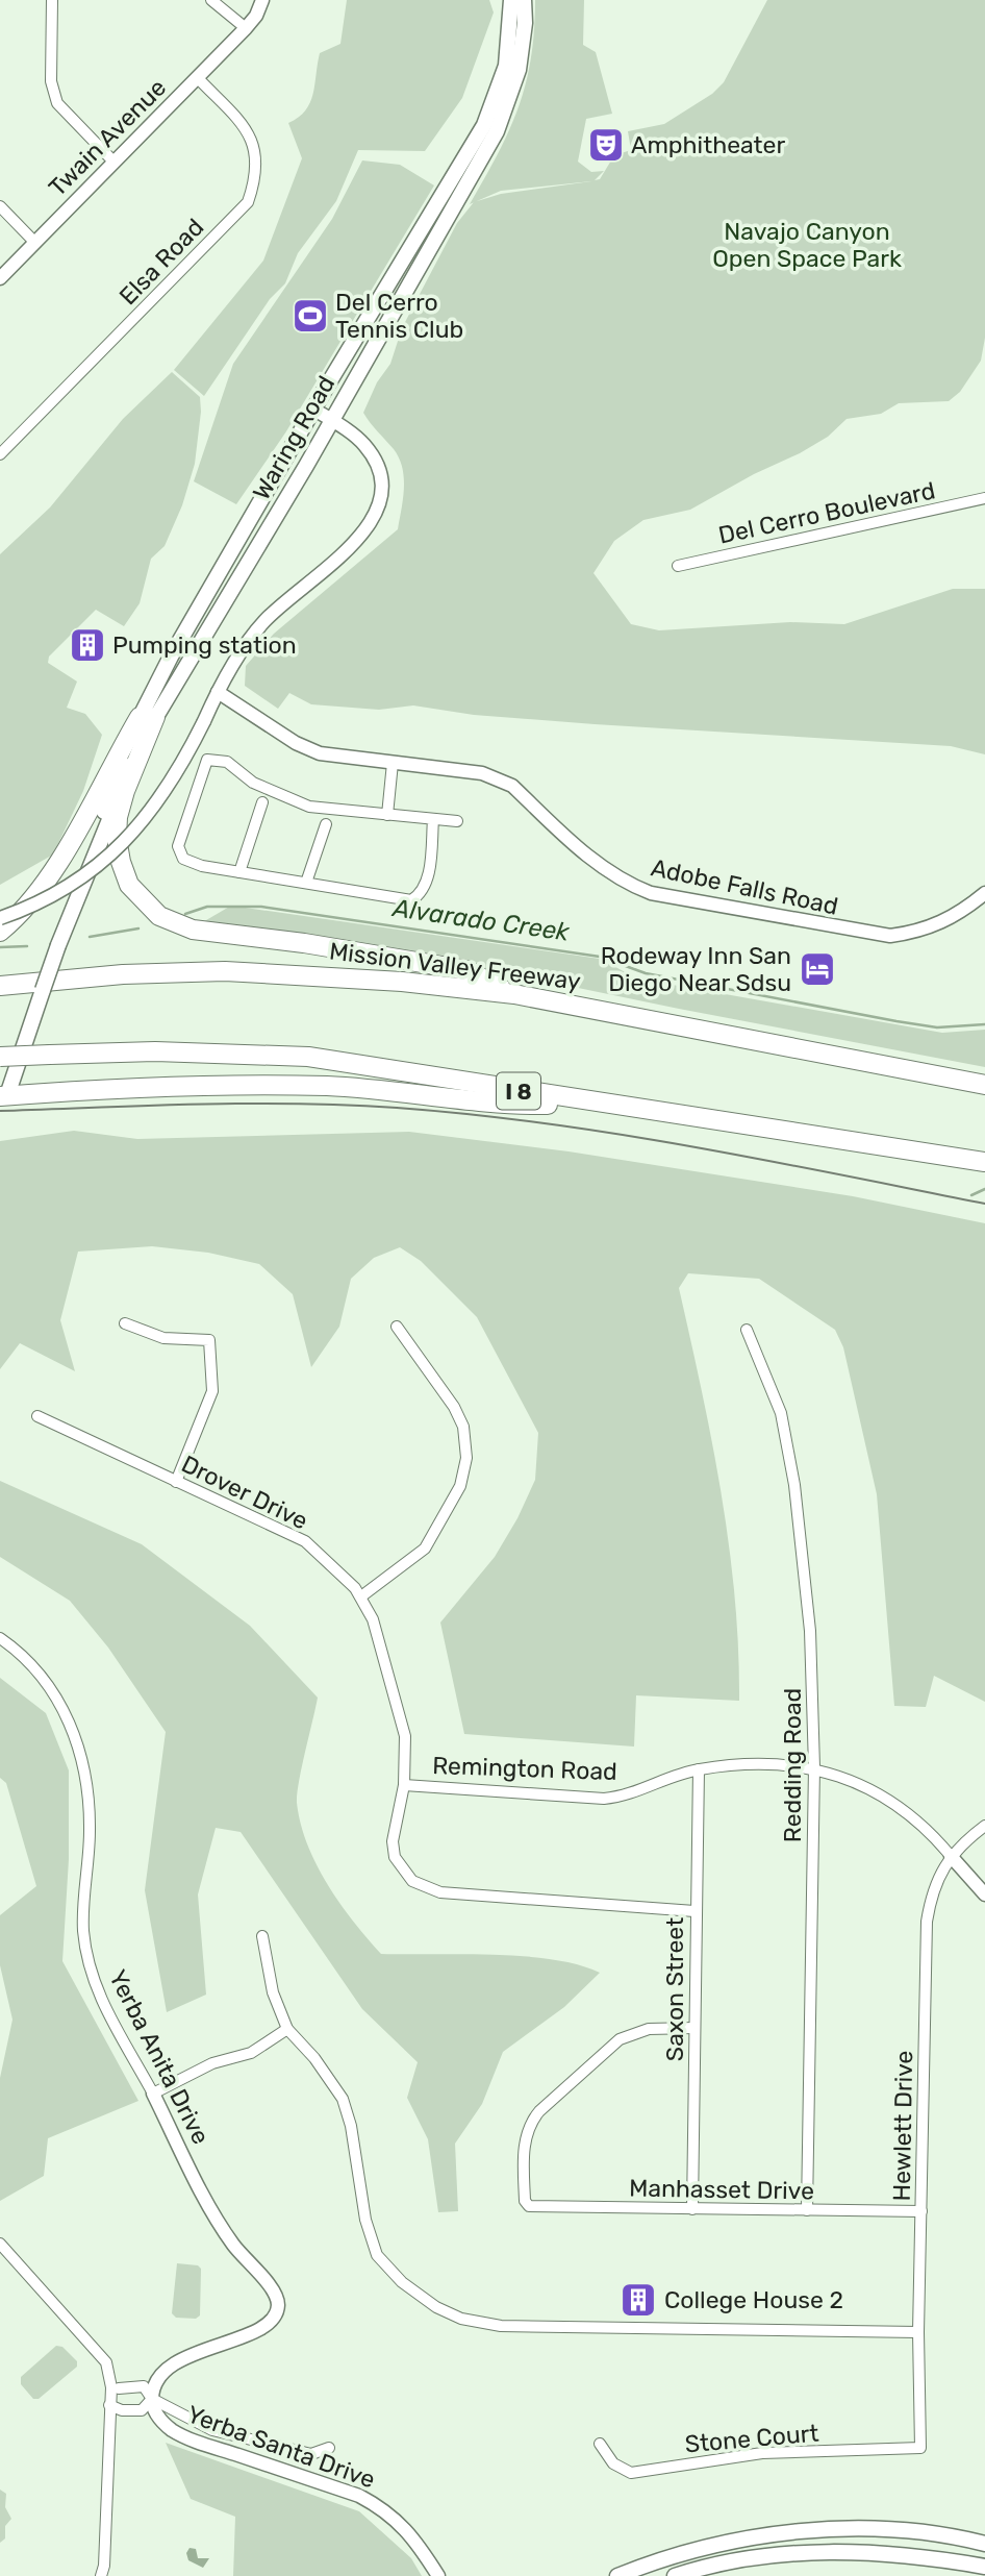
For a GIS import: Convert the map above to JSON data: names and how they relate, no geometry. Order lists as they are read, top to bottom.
{
  "streets": {
    "highway": ["Mission Valley Freeway", "I 8"],
    "main road": ["Waring Road"],
    "street": [
      "Twain Avenue",
      "Elsa Road",
      "Del Cerro Boulevard",
      "Adobe Falls Road",
      "Drover Drive",
      "Redding Road",
      "Remington Road",
      "Saxon Street",
      "Yerba Anita Drive",
      "Hewlett Drive",
      "Manhasset Drive",
      "Stone Court",
      "Yerba Santa Drive"
    ]
  },
  "crossings": [
    ["Twain Avenue", "Elsa Road"],
    ["Drover Drive", "Remington Road"],
    ["Drover Drive", "Saxon Street"],
    ["Redding Road", "Remington Road"],
    ["Redding Road", "Manhasset Drive"],
    ["Remington Road", "Saxon Street"],
    ["Remington Road", "Hewlett Drive"],
    ["Saxon Street", "Manhasset Drive"],
    ["Yerba Anita Drive", "Yerba Santa Drive"],
    ["Hewlett Drive", "Manhasset Drive"],
    ["Hewlett Drive", "Stone Court"]
  ],
  "water": ["Alvarado Creek"],
  "parks": ["Navajo Canyon Open Space Park"],
  "places": {
    "theatre": ["Amphitheater"],
    "sports": ["Del Cerro Tennis Club"],
    "building": ["Pumping station", "College House 2"],
    "hotel": ["Rodeway Inn San Diego Near Sdsu"]
  }
}
